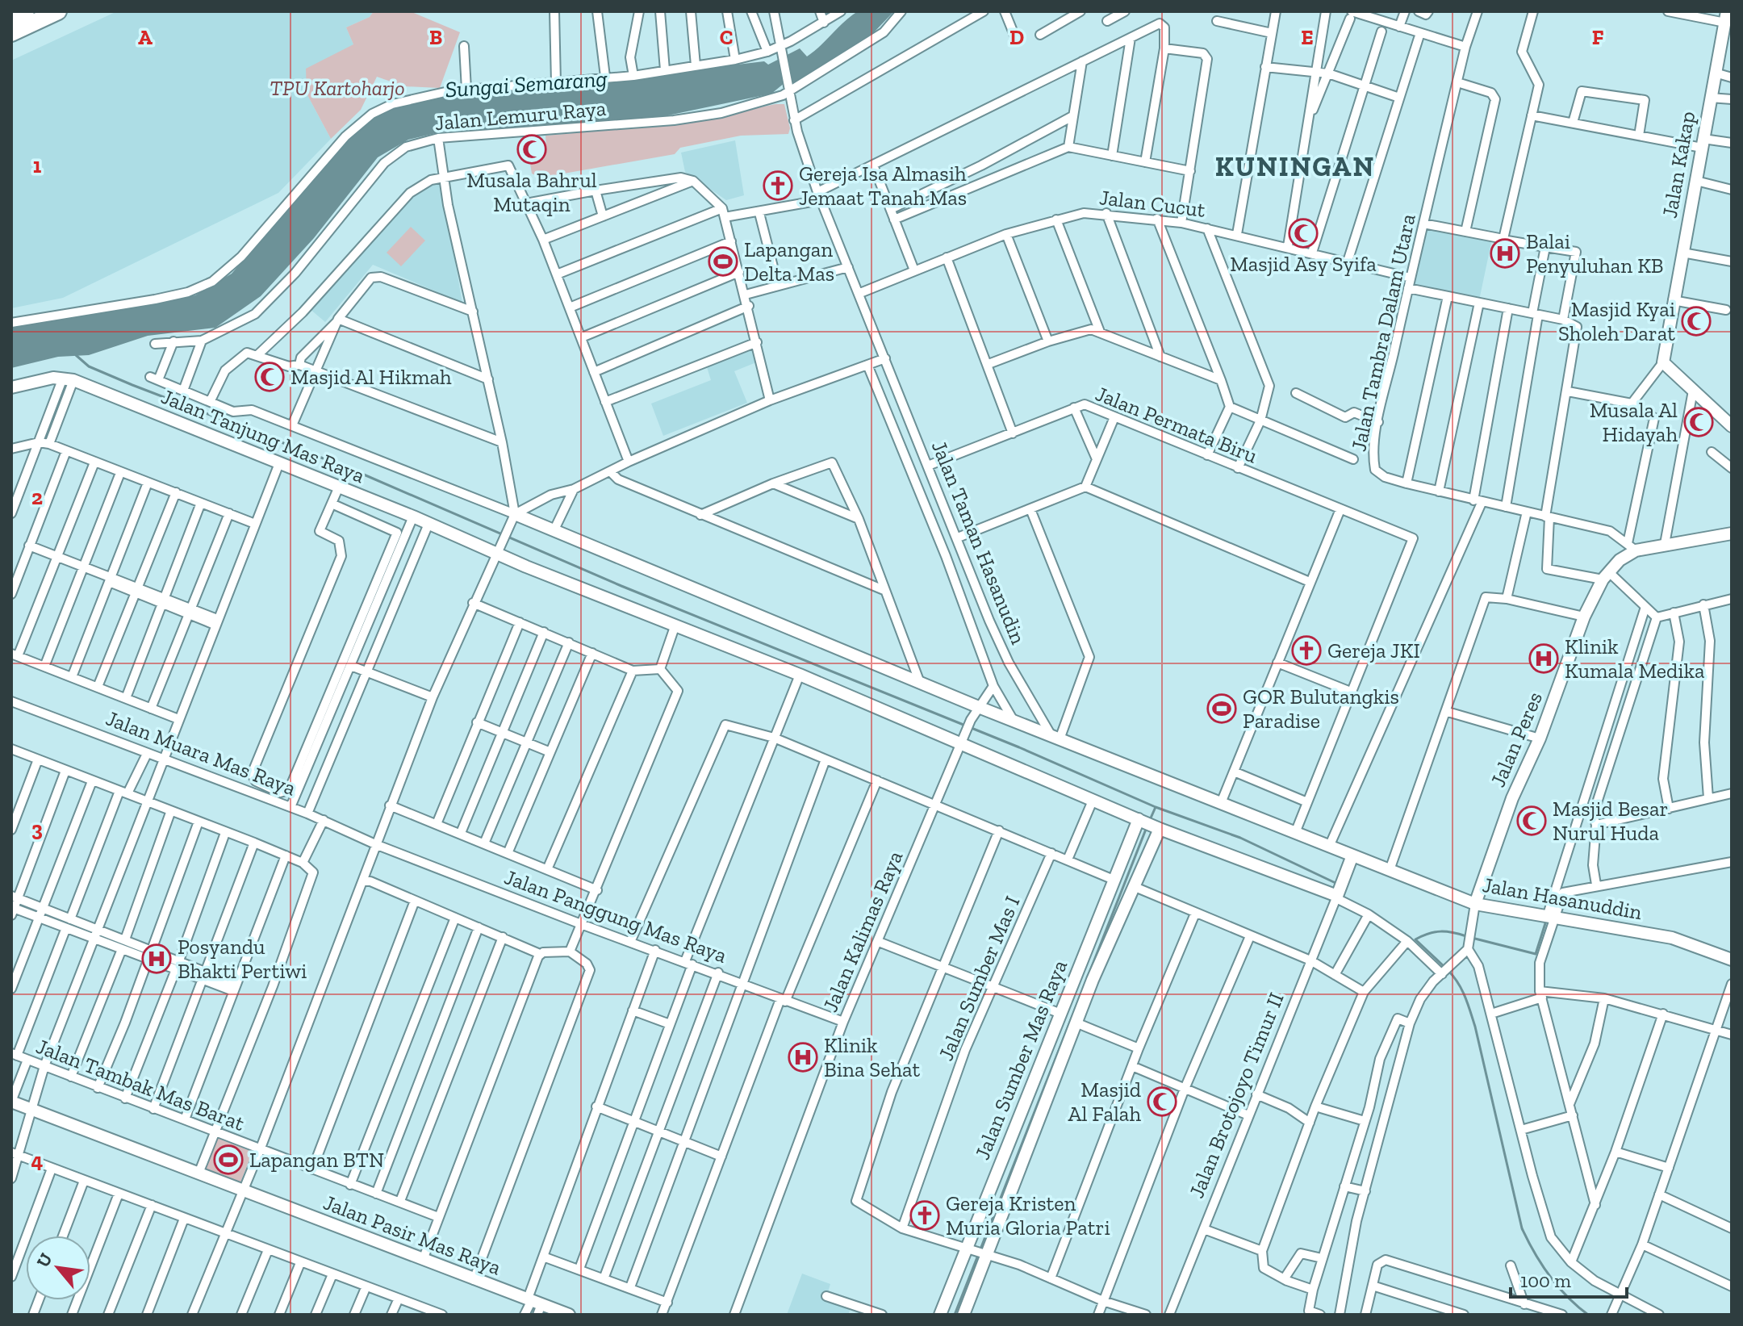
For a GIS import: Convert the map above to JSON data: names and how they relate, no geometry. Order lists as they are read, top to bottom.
{
  "streets": {
    "street": [
      "Jalan Lemuru Raya",
      "Jalan Kakap",
      "Jalan Cucut",
      "Jalan Tambra Dalam Utara",
      "Jalan Permata Biru",
      "Jalan Tanjung Mas Raya",
      "Jalan Taman Hasanudin",
      "Jalan Peres",
      "Jalan Muara Mas Raya",
      "Jalan Hasanuddin",
      "Jalan Panggung Mas Raya",
      "Jalan Kalimas Raya",
      "Jalan Sumber Mas I",
      "Jalan Sumber Mas Raya",
      "Jalan Tambak Mas Barat",
      "Jalan Brotojoyo Timur II",
      "Jalan Pasir Mas Raya"
    ]
  },
  "crossings": [
    ["Jalan Lemuru Raya", "Jalan Taman Hasanudin"],
    ["Jalan Cucut", "Jalan Tambra Dalam Utara"],
    ["Jalan Cucut", "Jalan Taman Hasanudin"],
    ["Jalan Tambra Dalam Utara", "Jalan Peres"],
    ["Jalan Permata Biru", "Jalan Taman Hasanudin"],
    ["Jalan Tanjung Mas Raya", "Jalan Kalimas Raya"],
    ["Jalan Taman Hasanudin", "Jalan Hasanuddin"],
    ["Jalan Taman Hasanudin", "Jalan Kalimas Raya"],
    ["Jalan Peres", "Jalan Hasanuddin"],
    ["Jalan Muara Mas Raya", "Jalan Panggung Mas Raya"],
    ["Jalan Hasanuddin", "Jalan Kalimas Raya"],
    ["Jalan Panggung Mas Raya", "Jalan Kalimas Raya"]
  ],
  "districts": ["KUNINGAN"],
  "water": ["Sungai Semarang"],
  "parks": ["TPU Kartoharjo"],
  "places": {
    "mosque": [
      "Musala Bahrul Mutaqin",
      "Masjid Asy Syifa",
      "Masjid Kyai Sholeh Darat",
      "Masjid Al Hikmah",
      "Musala Al Hidayah",
      "Masjid Besar Nurul Huda",
      "Masjid Al Falah"
    ],
    "church": ["Gereja Isa Almasih Jemaat Tanah Mas", "Gereja JKI", "Gereja Kristen Muria Gloria Patri"],
    "hospital": [
      "Balai Penyuluhan KB",
      "Klinik Kumala Medika",
      "Posyandu Bhakti Pertiwi",
      "Klinik Bina Sehat"
    ],
    "sports": ["Lapangan Delta Mas", "GOR Bulutangkis Paradise", "Lapangan BTN"]
  },
  "scale_bar": "100 m",
  "north": "top left",
  "grid": {
    "columns": [
      "A",
      "B",
      "C",
      "D",
      "E",
      "F"
    ],
    "rows": [
      "1",
      "2",
      "3",
      "4"
    ]
  }
}
